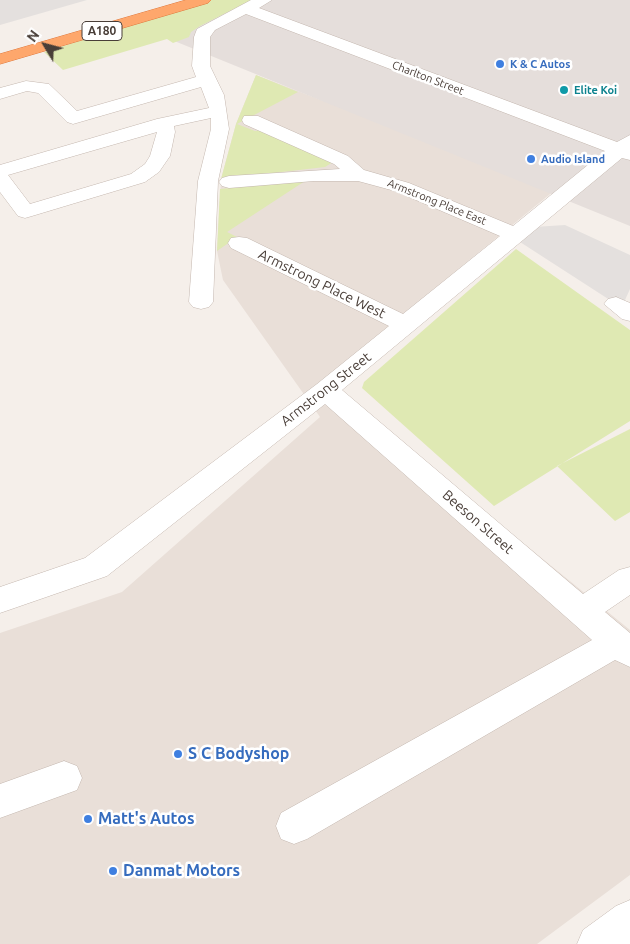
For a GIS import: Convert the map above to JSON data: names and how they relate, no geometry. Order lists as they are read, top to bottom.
{
  "streets": {
    "highway": ["A180"],
    "street": [
      "Charlton Street",
      "Armstrong Place East",
      "Armstrong Place West",
      "Armstrong Street",
      "Beeson Street"
    ]
  },
  "crossings": [
    ["Charlton Street", "Armstrong Street"],
    ["Armstrong Place East", "Armstrong Street"],
    ["Armstrong Place West", "Armstrong Street"],
    ["Armstrong Street", "Beeson Street"]
  ],
  "places": [
    "K & C Autos",
    "Elite Koi",
    "Audio Island",
    "S C Bodyshop",
    "Matt's Autos",
    "Danmat Motors"
  ],
  "north": "top left"
}
